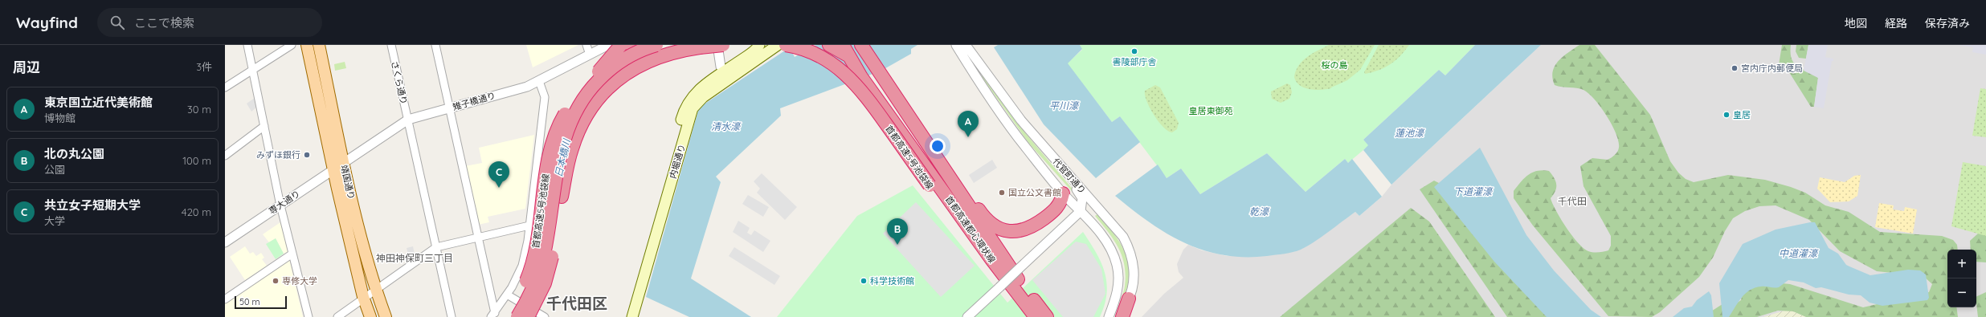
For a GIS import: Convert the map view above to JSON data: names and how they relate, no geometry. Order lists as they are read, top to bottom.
{
  "streets": {
    "highway": ["首都高速5号池袋線", "首都高速都心環状線"],
    "main road": ["内堀通り", "靖国通り"],
    "street": [
      "さくら通り",
      "雉子橋通り",
      "代官町通り",
      "専大通り"
    ]
  },
  "crossings": [
    ["さくら通り", "雉子橋通り"],
    ["雉子橋通り", "靖国通り"],
    ["雉子橋通り", "専大通り"],
    ["首都高速5号池袋線", "首都高速都心環状線"],
    ["靖国通り", "専大通り"]
  ],
  "districts": ["千代田", "神田神保町三丁目", "千代田区"],
  "water": [
    "平川濠",
    "清水濠",
    "蓮池濠",
    "日本橋川",
    "下道灌濠",
    "乾濠",
    "中道灌濠"
  ],
  "parks": ["桜の島", "皇居東御苑"],
  "places": [
    "書陵部庁舎",
    "宮内庁内郵便局",
    "皇居",
    "みずほ銀行",
    "国立公文書館",
    "専修大学",
    "科学技術館"
  ],
  "scale_bar": "50 m",
  "page": {
    "header": "Wayfind",
    "search": "ここで検索",
    "nav": ["地図", "経路", "保存済み"],
    "heading": ["周辺", "3件"],
    "list": [
      {
        "mark": "A",
        "name": "東京国立近代美術館",
        "note": "博物館",
        "value": "30 m"
      },
      {
        "mark": "B",
        "name": "北の丸公園",
        "note": "公園",
        "value": "100 m"
      },
      {
        "mark": "C",
        "name": "共立女子短期大学",
        "note": "大学",
        "value": "420 m"
      }
    ],
    "pins": ["A", "C", "B"],
    "map_buttons": ["+", "−"],
    "scale": "50 m"
  }
}
